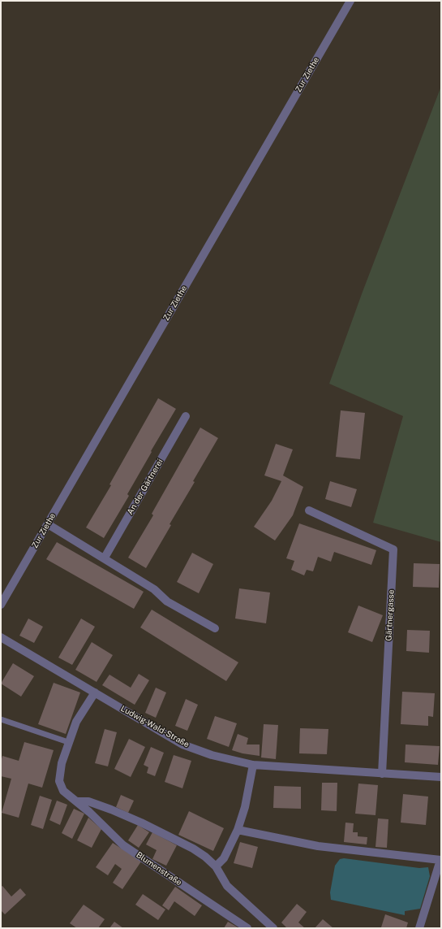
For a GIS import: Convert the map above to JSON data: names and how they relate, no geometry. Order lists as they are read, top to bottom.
{
  "streets": {
    "street": [
      "Zur Ziethe",
      "An der Gärtnerei",
      "Gärtnergasse",
      "Ludwig-Wald-Straße",
      "Blumenstraße"
    ]
  },
  "crossings": [
    ["Gärtnergasse", "Ludwig-Wald-Straße"],
    ["Ludwig-Wald-Straße", "Blumenstraße"]
  ]
}
